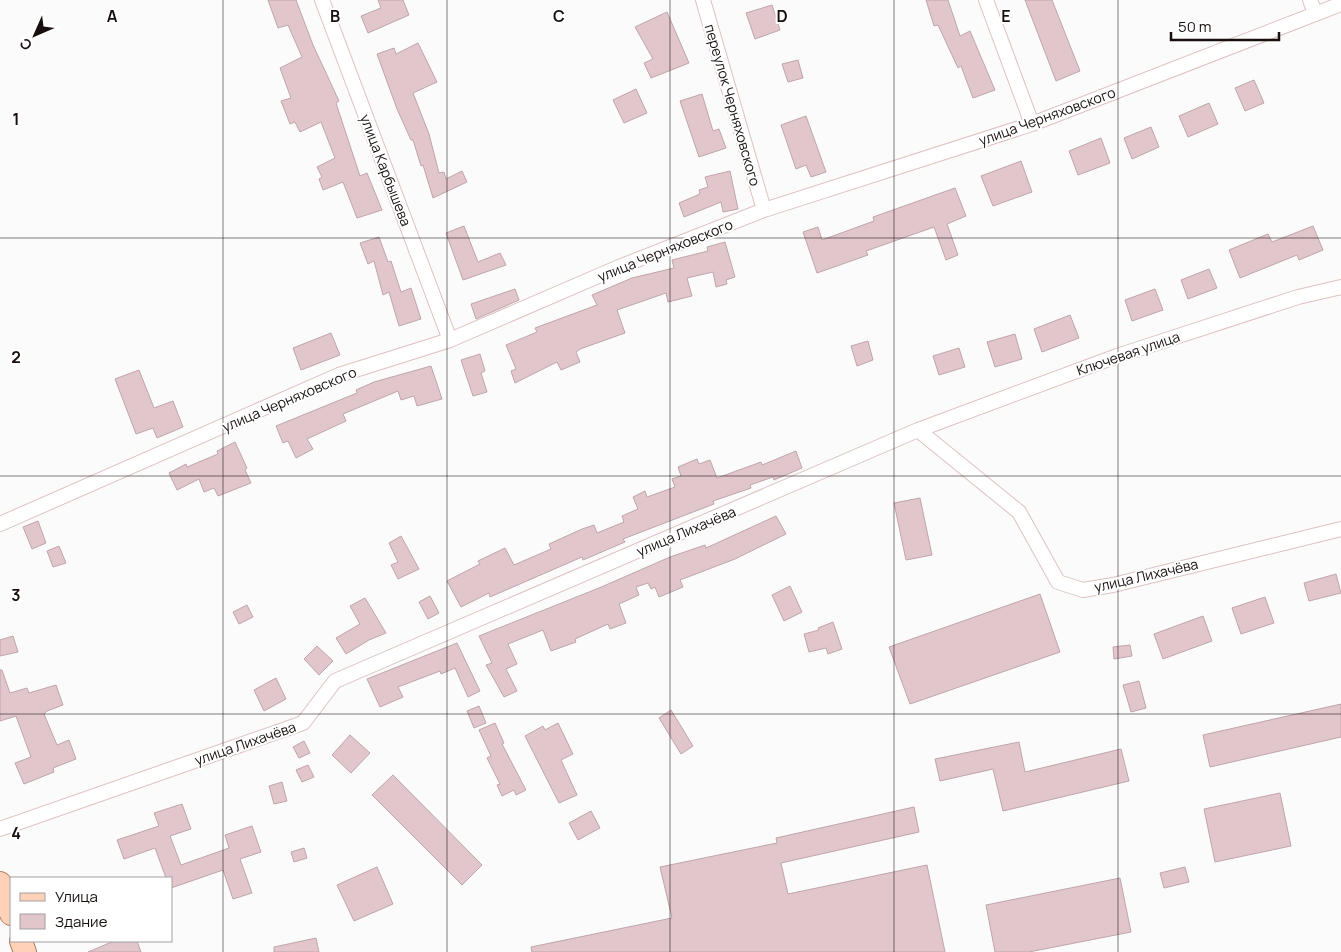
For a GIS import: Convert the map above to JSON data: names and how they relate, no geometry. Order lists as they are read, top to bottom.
{
  "streets": {
    "street": [
      "переулок Черняховского",
      "улица Черняховского",
      "улица Карбышева",
      "Ключевая улица",
      "улица Лихачёва"
    ]
  },
  "crossings": [
    ["переулок Черняховского", "улица Черняховского"],
    ["улица Черняховского", "улица Карбышева"],
    ["Ключевая улица", "улица Лихачёва"]
  ],
  "legend": ["Улица", "Здание"],
  "scale_bar": "50 m",
  "north": "bottom left",
  "grid": {
    "columns": [
      "A",
      "B",
      "C",
      "D",
      "E"
    ],
    "rows": [
      "1",
      "2",
      "3",
      "4"
    ]
  }
}
